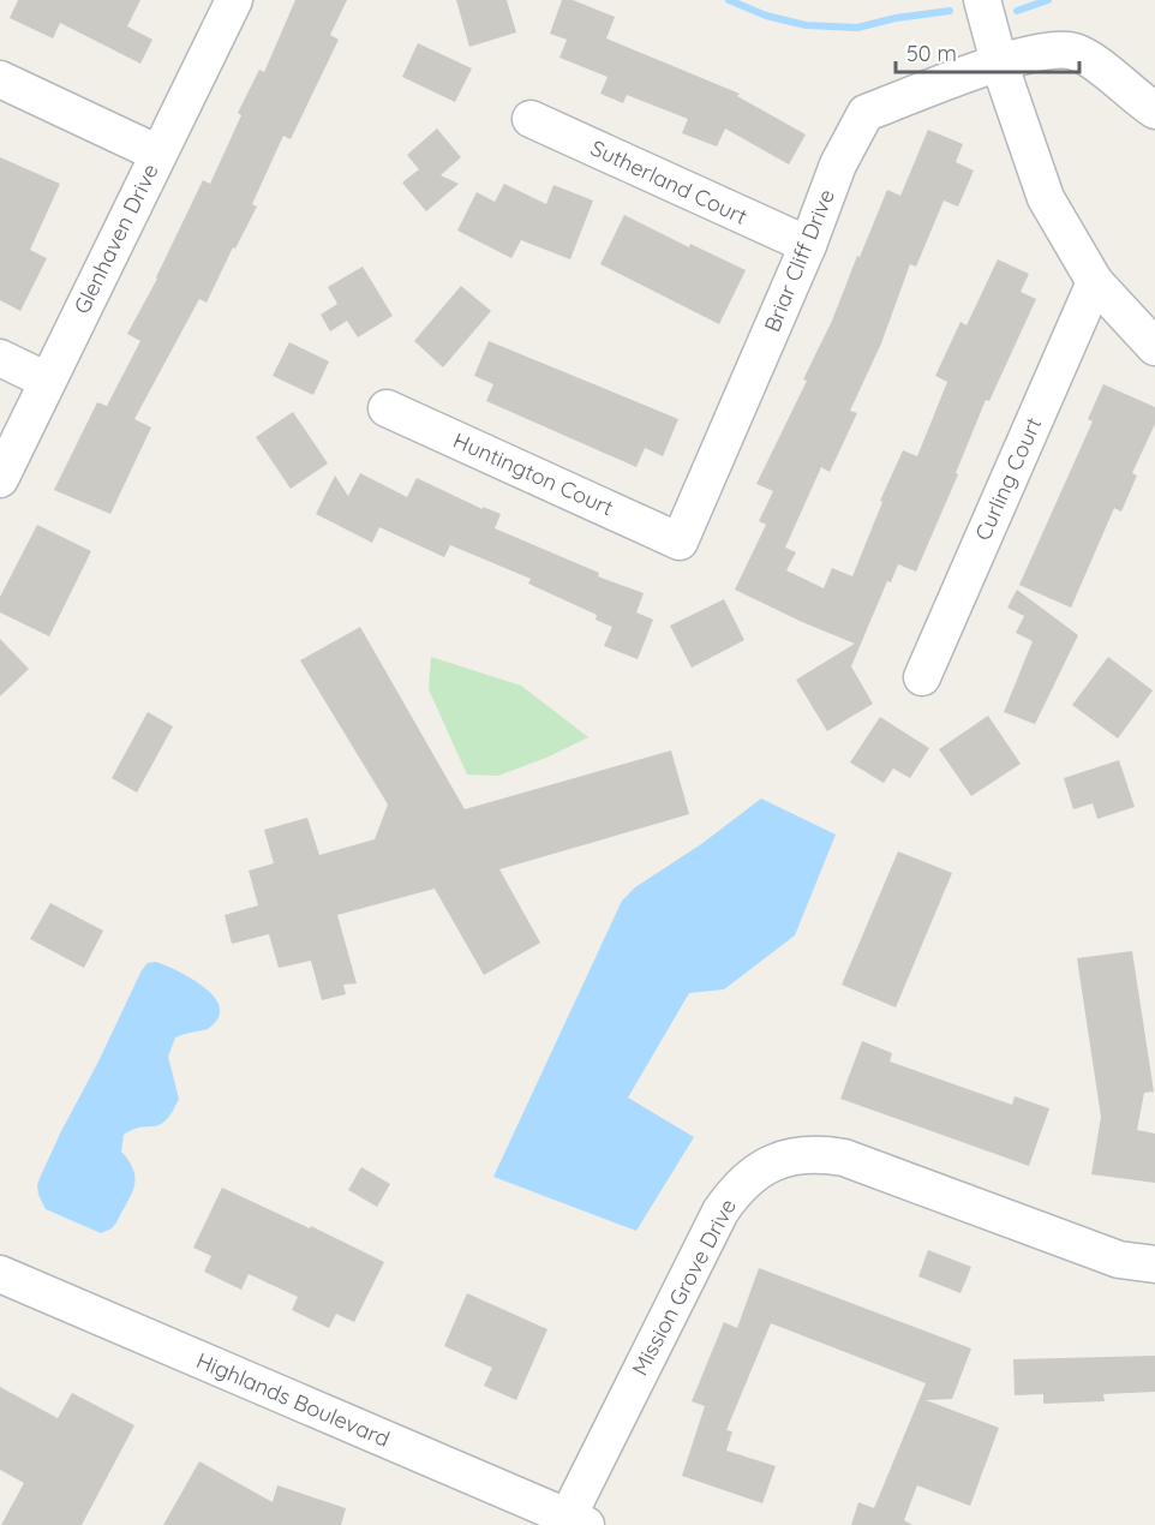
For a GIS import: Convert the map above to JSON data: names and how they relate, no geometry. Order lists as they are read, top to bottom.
{
  "streets": {
    "street": [
      "Sutherland Court",
      "Glenhaven Drive",
      "Briar Cliff Drive",
      "Huntington Court",
      "Curling Court",
      "Mission Grove Drive",
      "Highlands Boulevard"
    ]
  },
  "crossings": [
    ["Sutherland Court", "Briar Cliff Drive"],
    ["Briar Cliff Drive", "Huntington Court"],
    ["Mission Grove Drive", "Highlands Boulevard"]
  ],
  "scale_bar": "50 m"
}
